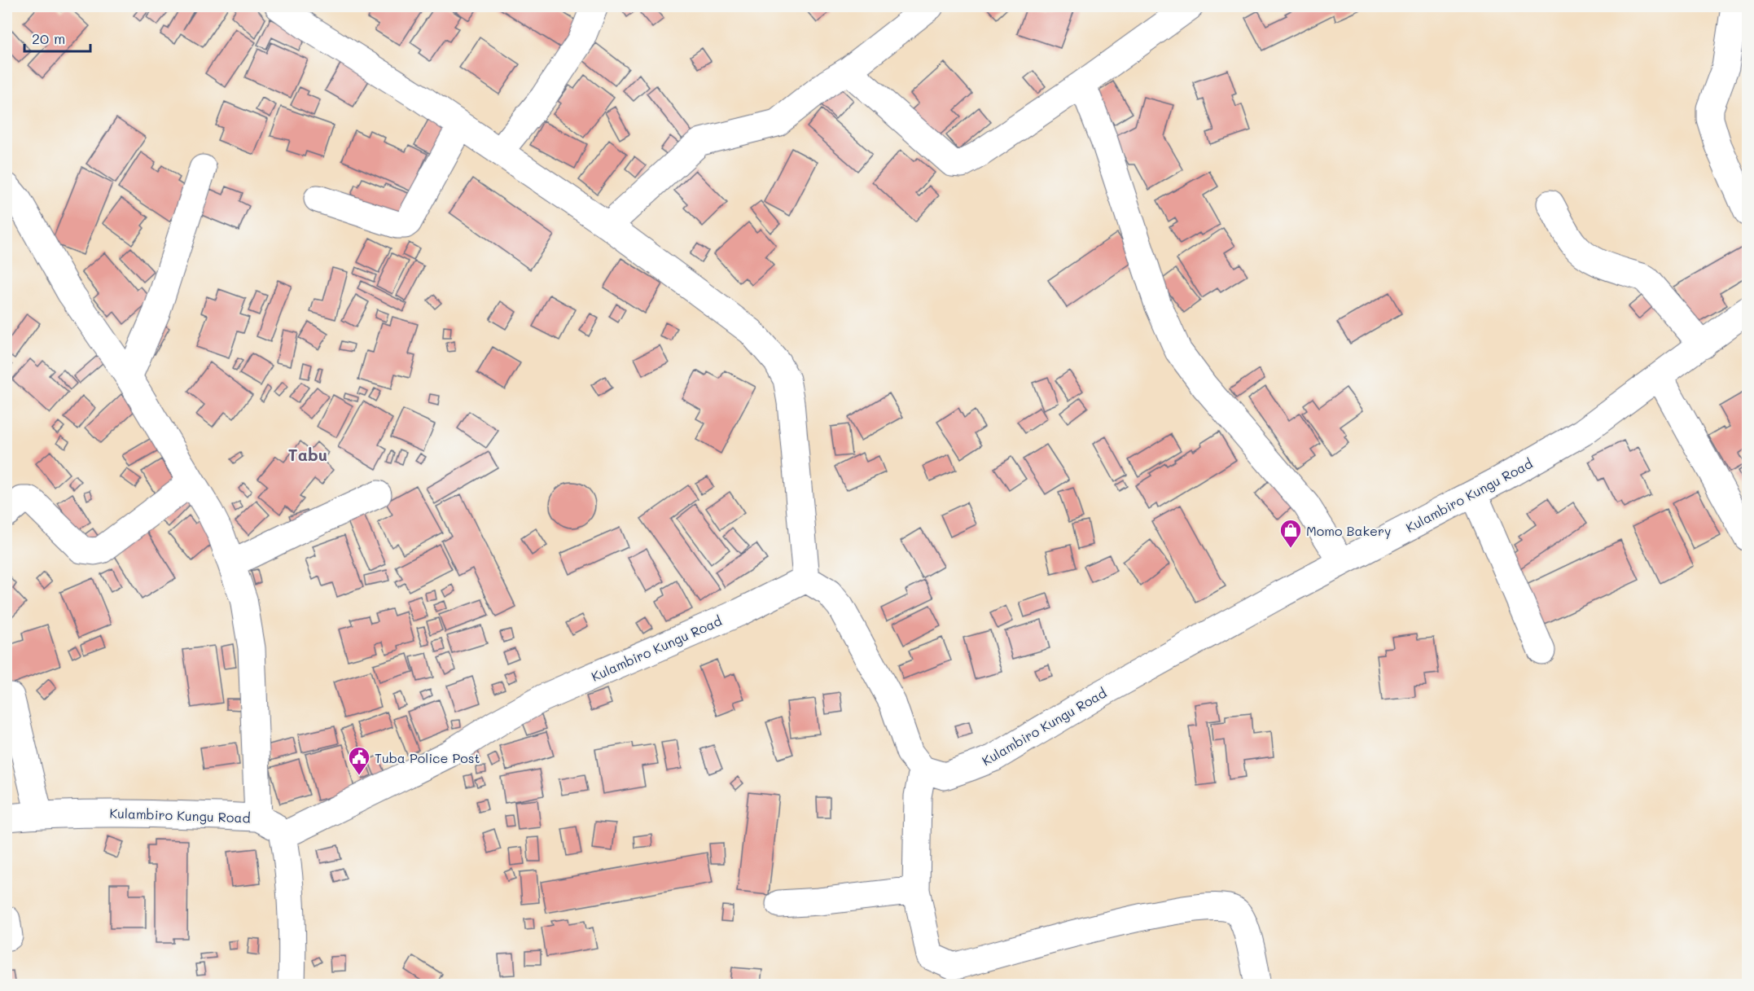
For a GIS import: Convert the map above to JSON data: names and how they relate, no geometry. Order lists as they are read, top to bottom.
{
  "streets": {
    "street": ["Kulambiro Kungu Road"]
  },
  "districts": ["Tabu"],
  "places": {
    "shop": ["Momo Bakery"],
    "public building": ["Tuba Police Post"]
  },
  "scale_bar": "20 m"
}
